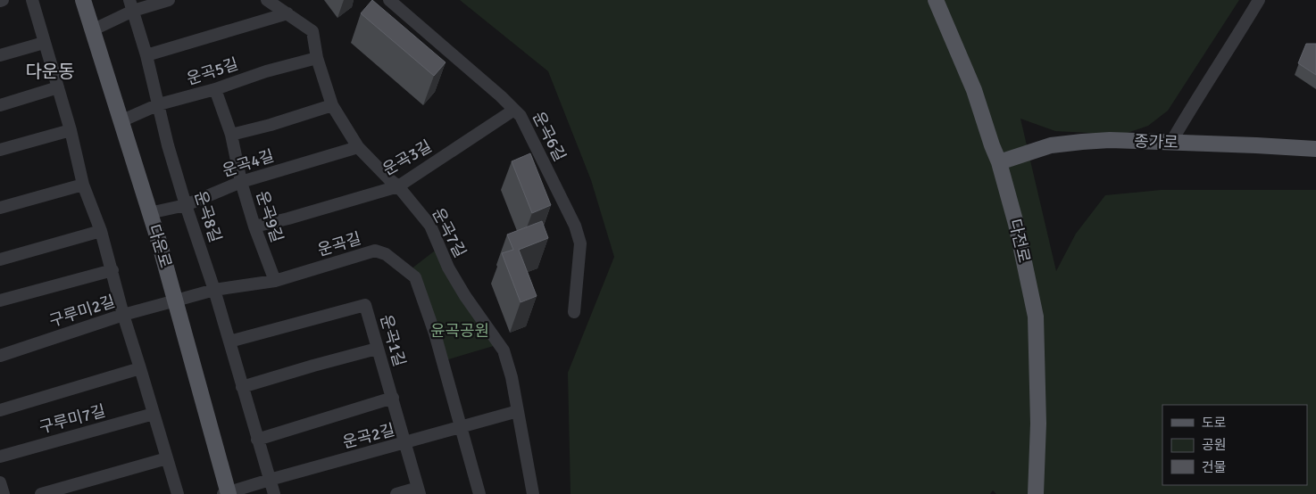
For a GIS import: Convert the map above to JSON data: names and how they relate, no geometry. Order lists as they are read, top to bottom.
{
  "streets": {
    "main road": ["종가로", "다전로", "다운로"],
    "street": [
      "운곡5길",
      "운곡6길",
      "운곡3길",
      "운곡4길",
      "운곡8길",
      "운곡9길",
      "운곡7길",
      "운곡길",
      "구루미2길",
      "운곡1길",
      "구루미7길",
      "운곡2길"
    ]
  },
  "crossings": [
    ["운곡5길", "운곡8길"],
    ["운곡5길", "운곡9길"],
    ["운곡5길", "운곡7길"],
    ["운곡5길", "다운로"],
    ["운곡6길", "운곡3길"],
    ["종가로", "다전로"],
    ["운곡3길", "운곡9길"],
    ["운곡3길", "운곡7길"],
    ["운곡4길", "운곡8길"],
    ["운곡4길", "운곡9길"],
    ["운곡4길", "운곡7길"],
    ["운곡4길", "다운로"],
    ["운곡8길", "운곡길"],
    ["운곡8길", "운곡1길"],
    ["운곡8길", "운곡2길"],
    ["운곡9길", "운곡길"],
    ["운곡7길", "운곡2길"],
    ["운곡길", "다운로"],
    ["운곡길", "구루미2길"],
    ["운곡길", "운곡2길"],
    ["다운로", "구루미2길"],
    ["다운로", "운곡2길"],
    ["운곡1길", "운곡2길"]
  ],
  "districts": ["다운동"],
  "parks": ["윤곡공원"],
  "legend": ["도로", "공원", "건물"]
}
